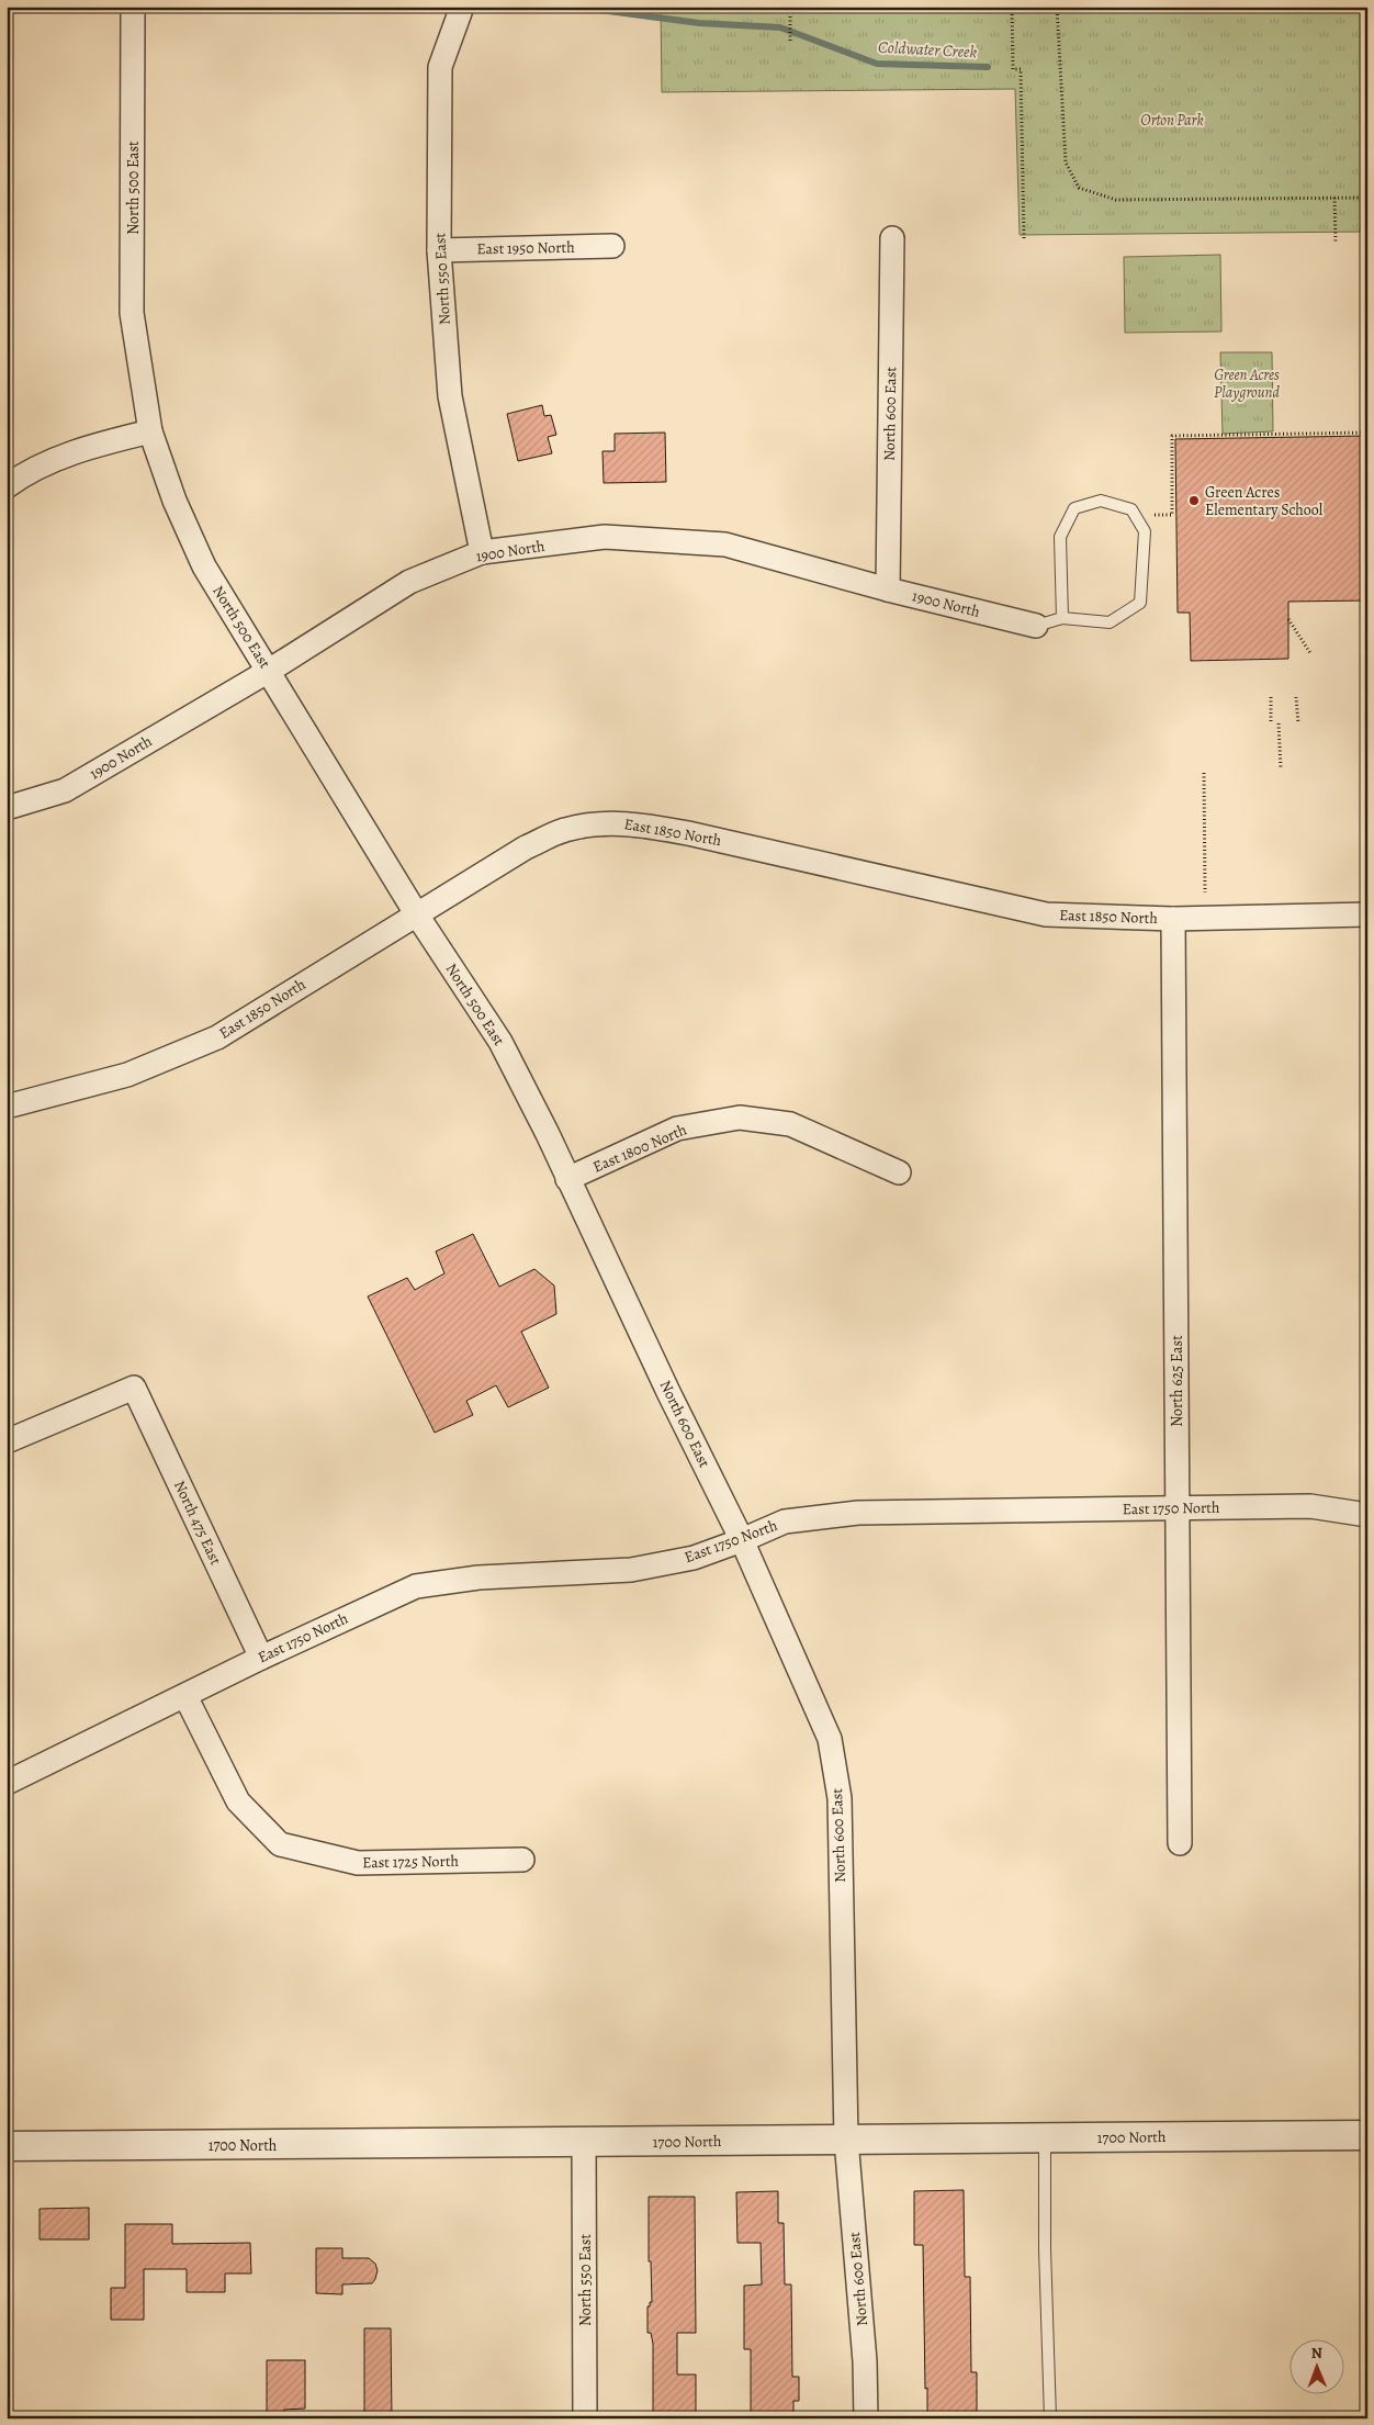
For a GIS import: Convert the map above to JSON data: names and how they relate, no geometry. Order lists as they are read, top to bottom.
{
  "streets": {
    "street": [
      "North 500 East",
      "East 1950 North",
      "North 550 East",
      "North 600 East",
      "1900 North",
      "East 1850 North",
      "East 1800 North",
      "North 625 East",
      "East 1750 North",
      "North 475 East",
      "East 1725 North",
      "1700 North"
    ]
  },
  "crossings": [
    ["North 500 East", "North 600 East"],
    ["North 500 East", "1900 North"],
    ["North 500 East", "East 1850 North"],
    ["North 500 East", "East 1800 North"],
    ["East 1950 North", "North 550 East"],
    ["North 550 East", "1900 North"],
    ["North 550 East", "1700 North"],
    ["North 600 East", "1900 North"],
    ["North 600 East", "East 1800 North"],
    ["North 600 East", "East 1750 North"],
    ["North 600 East", "1700 North"],
    ["East 1850 North", "North 625 East"],
    ["North 625 East", "East 1750 North"],
    ["East 1750 North", "North 475 East"],
    ["East 1750 North", "East 1725 North"]
  ],
  "water": ["Coldwater Creek"],
  "parks": ["Orton Park", "Green Acres Playground"],
  "places": ["Green Acres Elementary School"],
  "north": "top"
}
